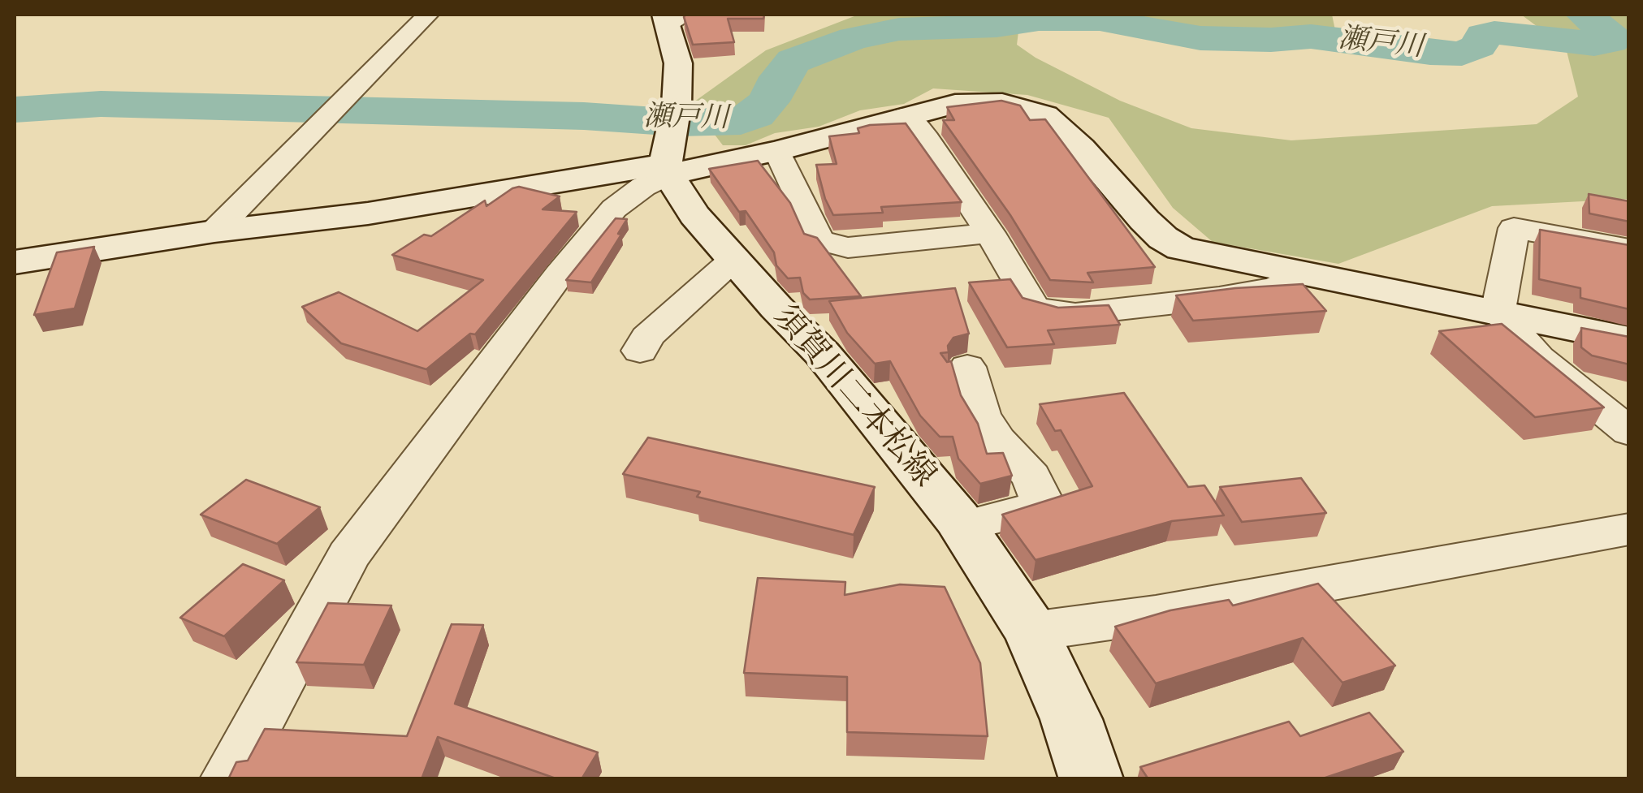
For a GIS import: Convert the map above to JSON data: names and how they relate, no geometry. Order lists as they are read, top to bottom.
{
  "streets": {
    "street": ["須賀川二本松線"]
  },
  "water": ["瀬戸川"]
}
